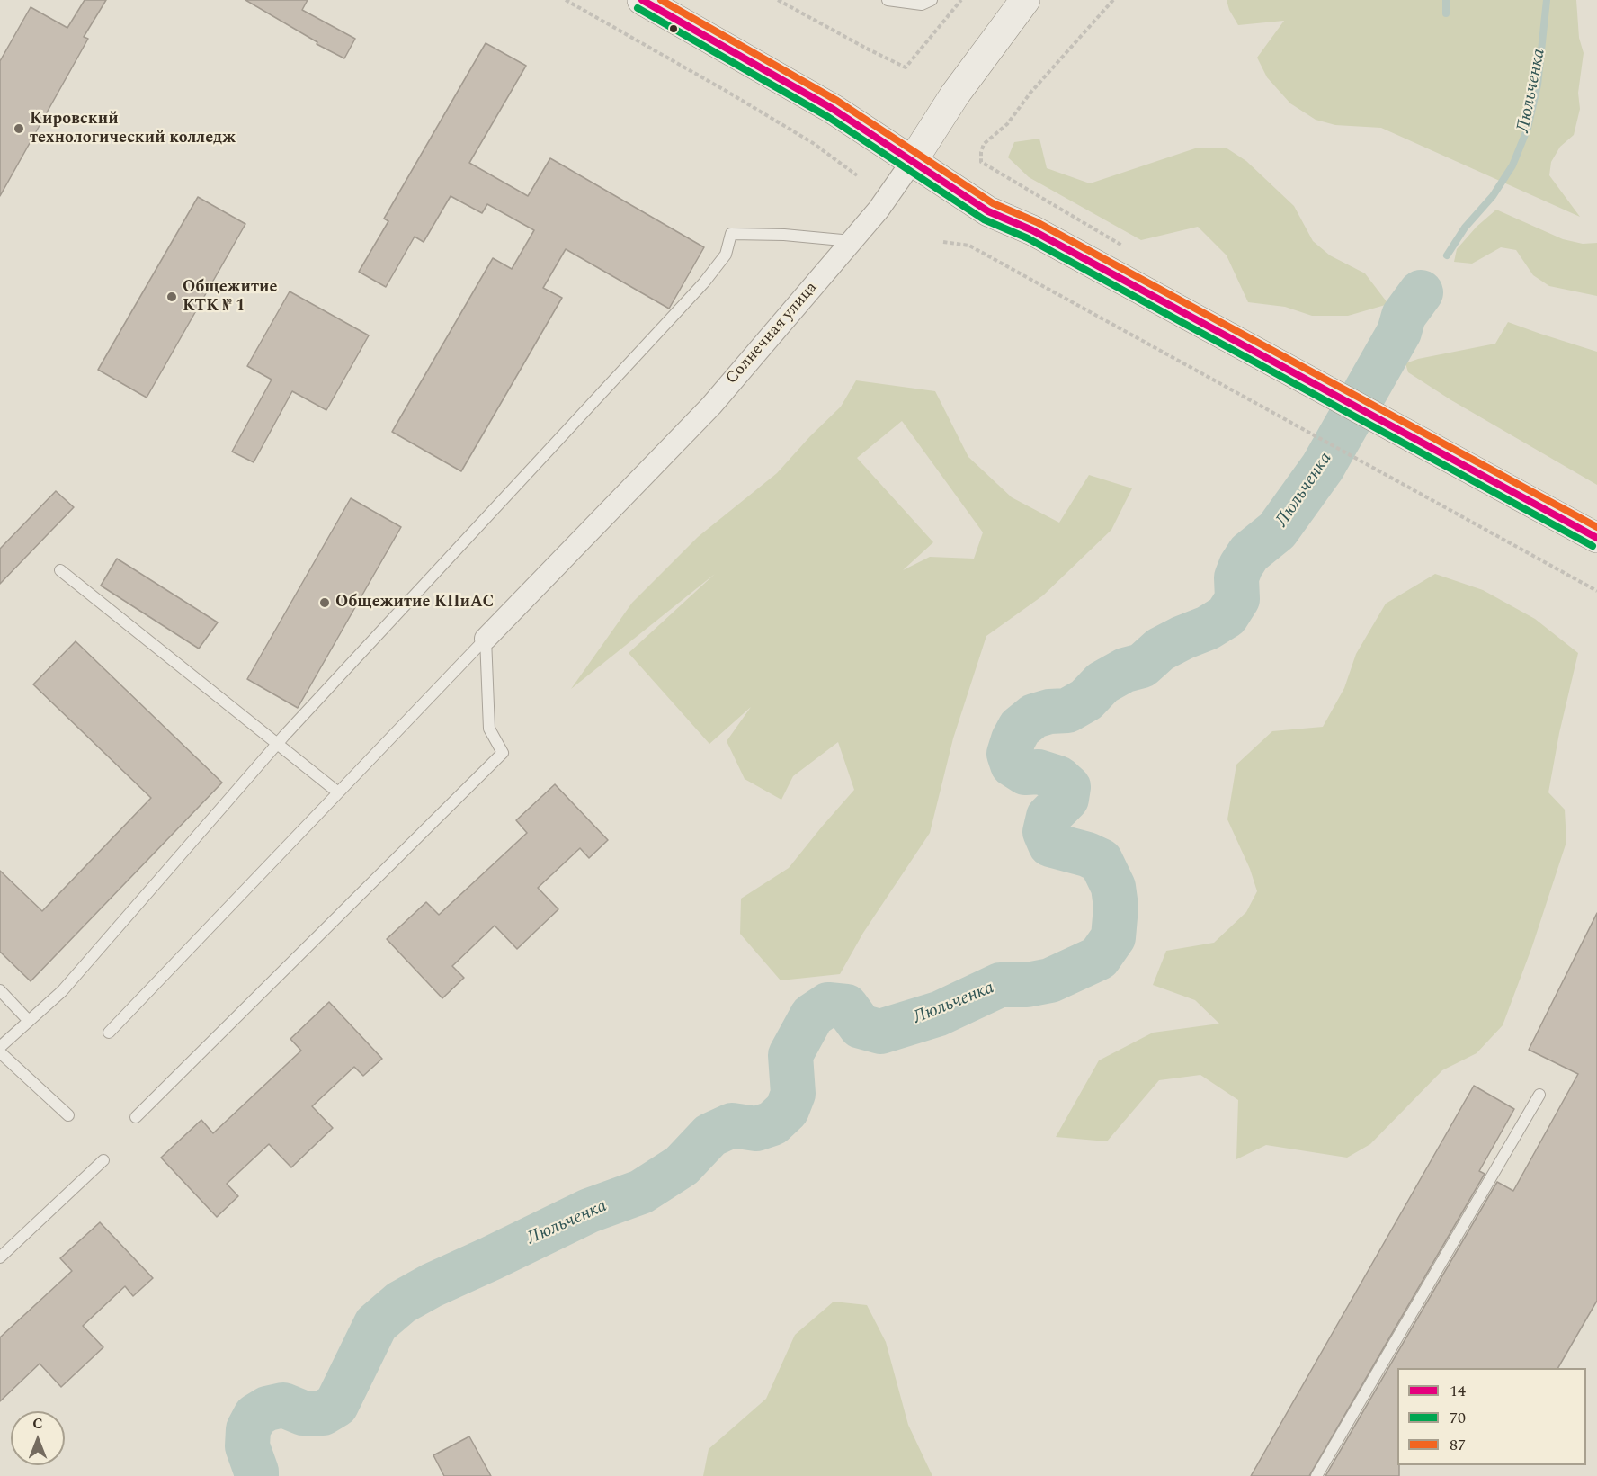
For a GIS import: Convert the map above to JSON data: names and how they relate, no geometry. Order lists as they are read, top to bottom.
{
  "streets": {
    "main road": ["Солнечная улица"]
  },
  "water": ["Люльченка"],
  "places": ["Кировский технологический колледж", "Общежитие КТК № 1", "Общежитие КПиАС"],
  "lines": ["transit line 14", "transit line 87", "transit line 70"],
  "legend": ["14", "70", "87"],
  "north": "top"
}
